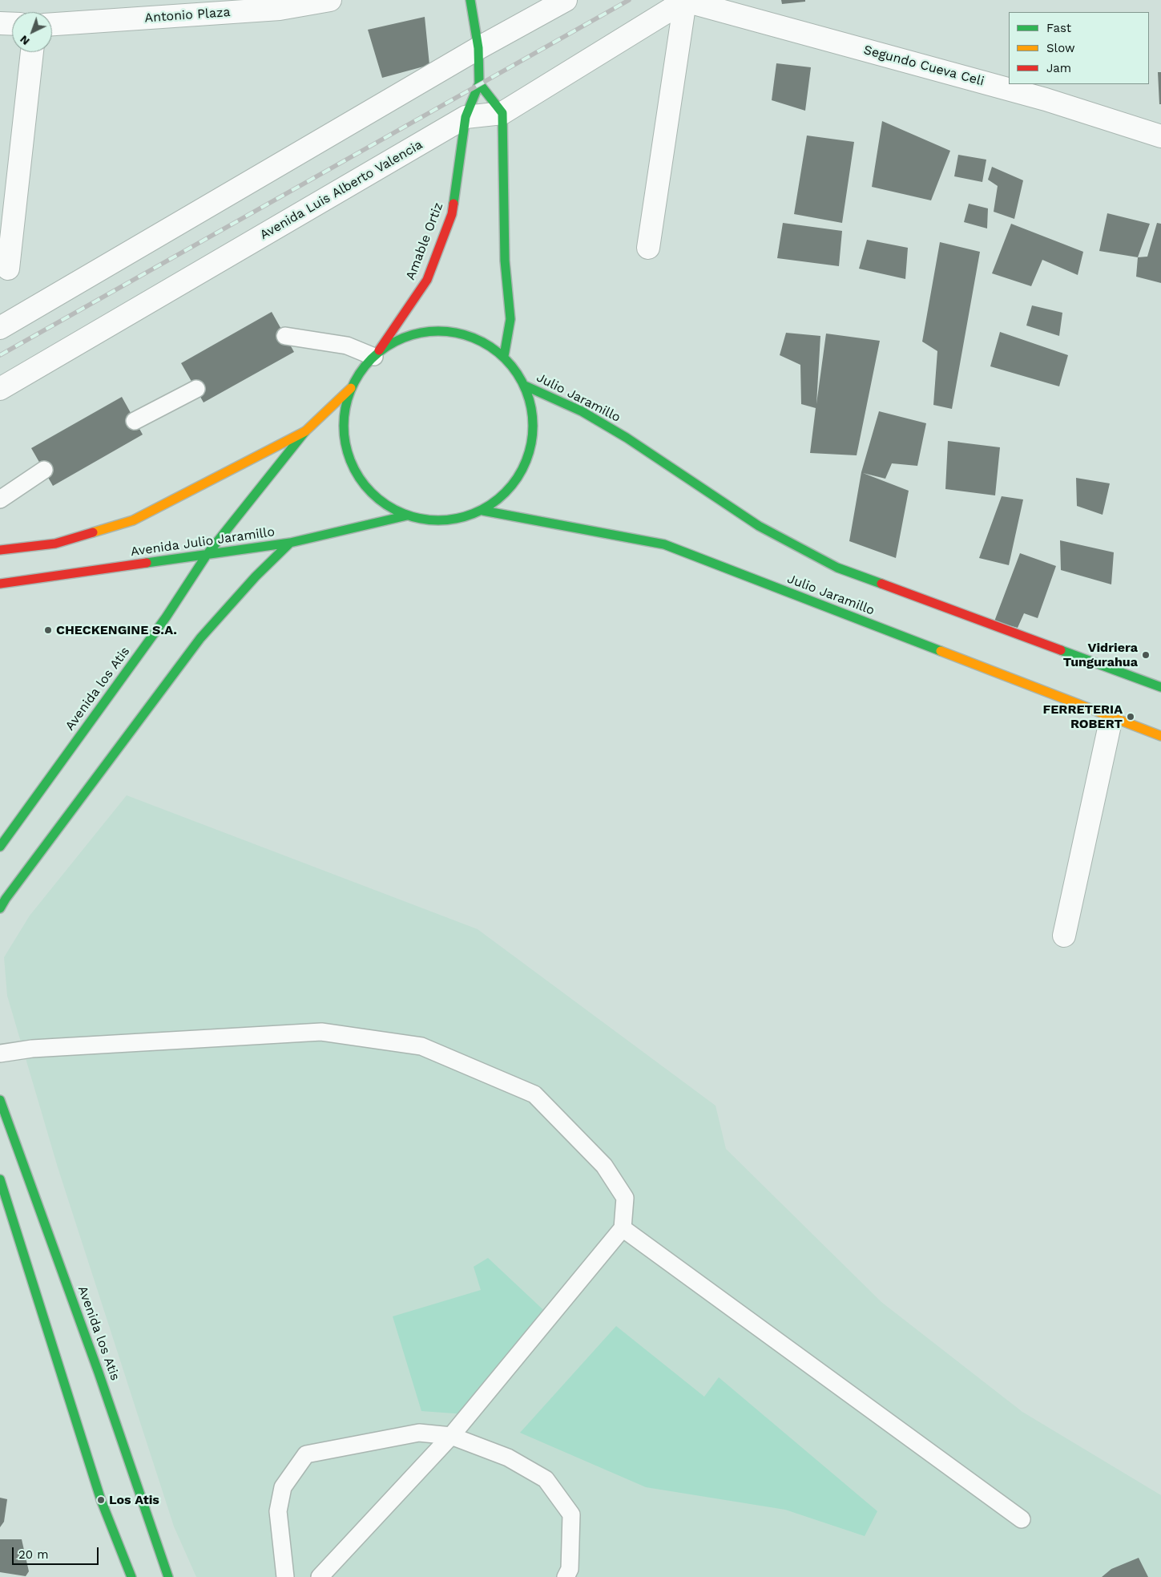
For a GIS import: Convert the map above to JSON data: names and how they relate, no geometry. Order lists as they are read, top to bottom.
{
  "streets": {
    "main road": [
      "Amable Ortiz",
      "Julio Jaramillo",
      "Avenida Julio Jaramillo",
      "Avenida los Atis"
    ],
    "street": ["Antonio Plaza", "Segundo Cueva Celi", "Avenida Luis Alberto Valencia"]
  },
  "crossings": [
    ["Segundo Cueva Celi", "Avenida Luis Alberto Valencia"],
    ["Avenida Luis Alberto Valencia", "Amable Ortiz"],
    ["Amable Ortiz", "Julio Jaramillo"],
    ["Julio Jaramillo", "Avenida Julio Jaramillo"],
    ["Avenida Julio Jaramillo", "Avenida los Atis"]
  ],
  "places": [
    "CHECKENGINE S.A.",
    "Vidriera Tungurahua",
    "FERRETERIA ROBERT",
    "Los Atis"
  ],
  "legend": ["Fast", "Slow", "Jam"],
  "scale_bar": "20 m",
  "north": "bottom left"
}
